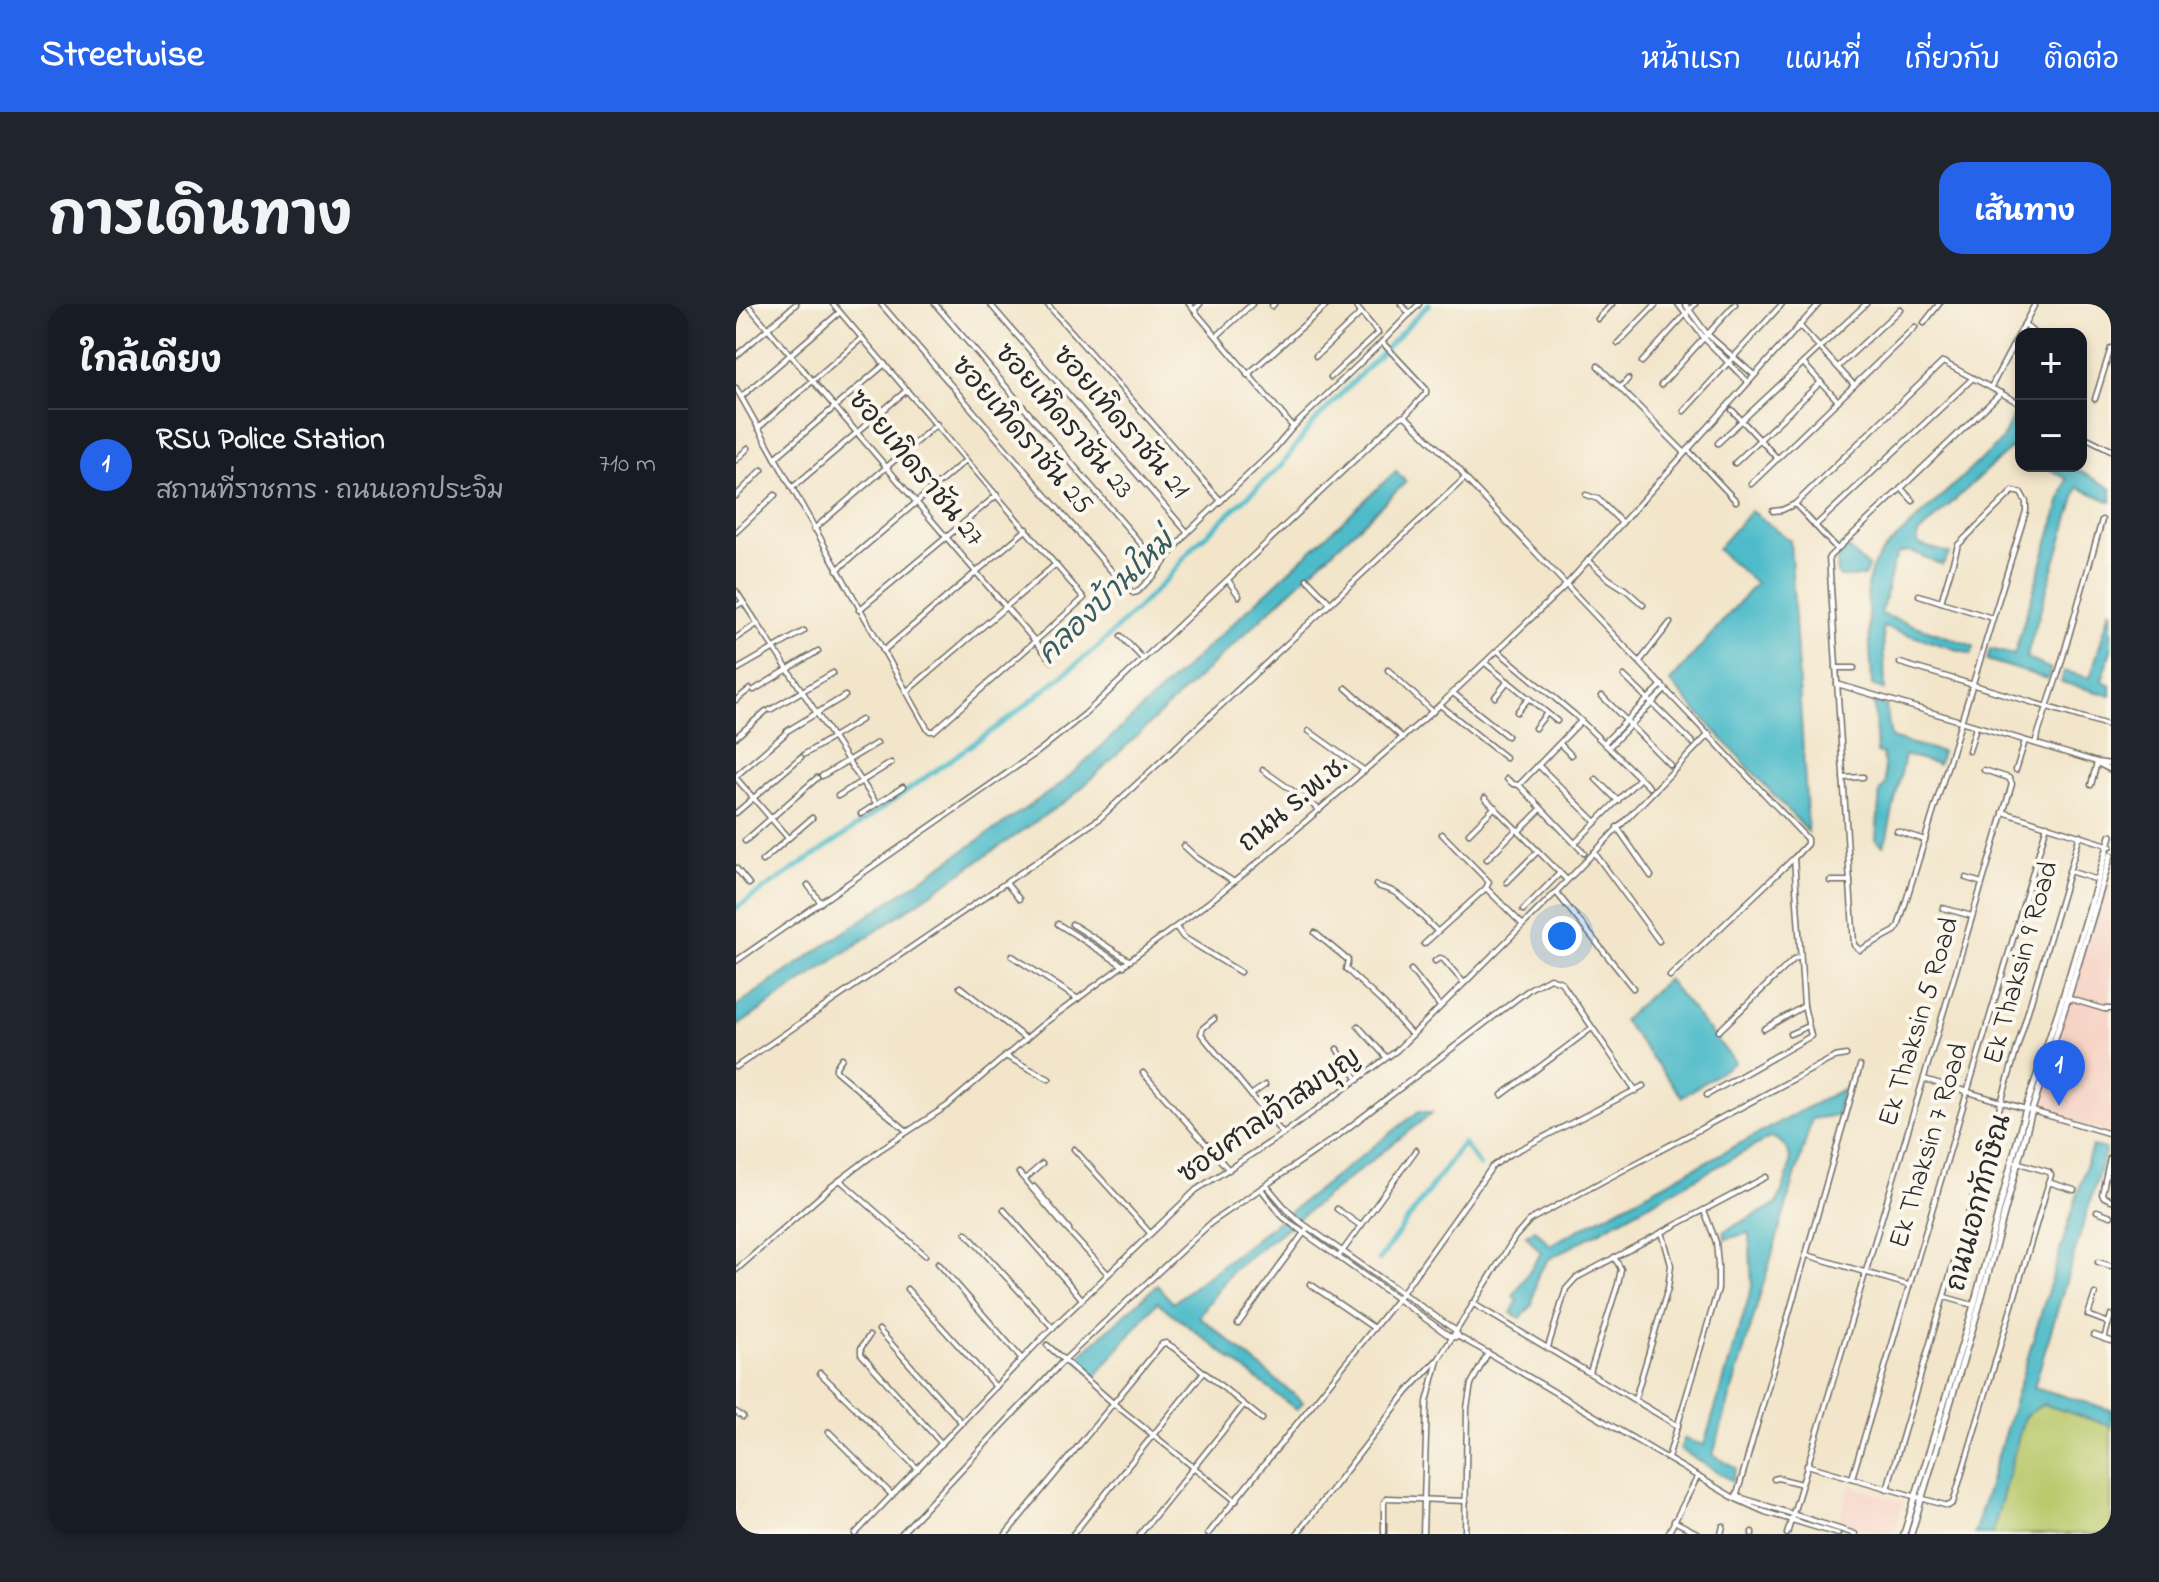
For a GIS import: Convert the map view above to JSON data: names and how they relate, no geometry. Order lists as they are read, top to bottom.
{
  "streets": {
    "street": [
      "ซอยเทิดราชัน 23",
      "ซอยเทิดราชัน 21",
      "ซอยเทิดราชัน 25",
      "ซอยเทิดราชัน 27",
      "ถนน ร.พ.ช.",
      "Ek Thaksin 9 Road",
      "Ek Thaksin 5 Road",
      "ซอยศาลเจ้าสมบุญ",
      "Ek Thaksin 7 Road",
      "ถนนเอกทักษิณ"
    ]
  },
  "crossings": [
    ["ซอยเทิดราชัน 23", "ซอยเทิดราชัน 25"]
  ],
  "water": ["คลองบ้านใหม่"],
  "page": {
    "header": "Streetwise",
    "nav": [
      "หน้าแรก",
      "แผนที่",
      "เกี่ยวกับ",
      "ติดต่อ"
    ],
    "title": "การเดินทาง",
    "buttons": "เส้นทาง",
    "heading": "ใกล้เคียง",
    "map_buttons": ["+", "−"],
    "list": [
      {
        "mark": "1",
        "name": "RSU Police Station",
        "note": "สถานที่ราชการ · ถนนเอกประจิม",
        "value": "710 m"
      }
    ],
    "pins": "1"
  }
}
